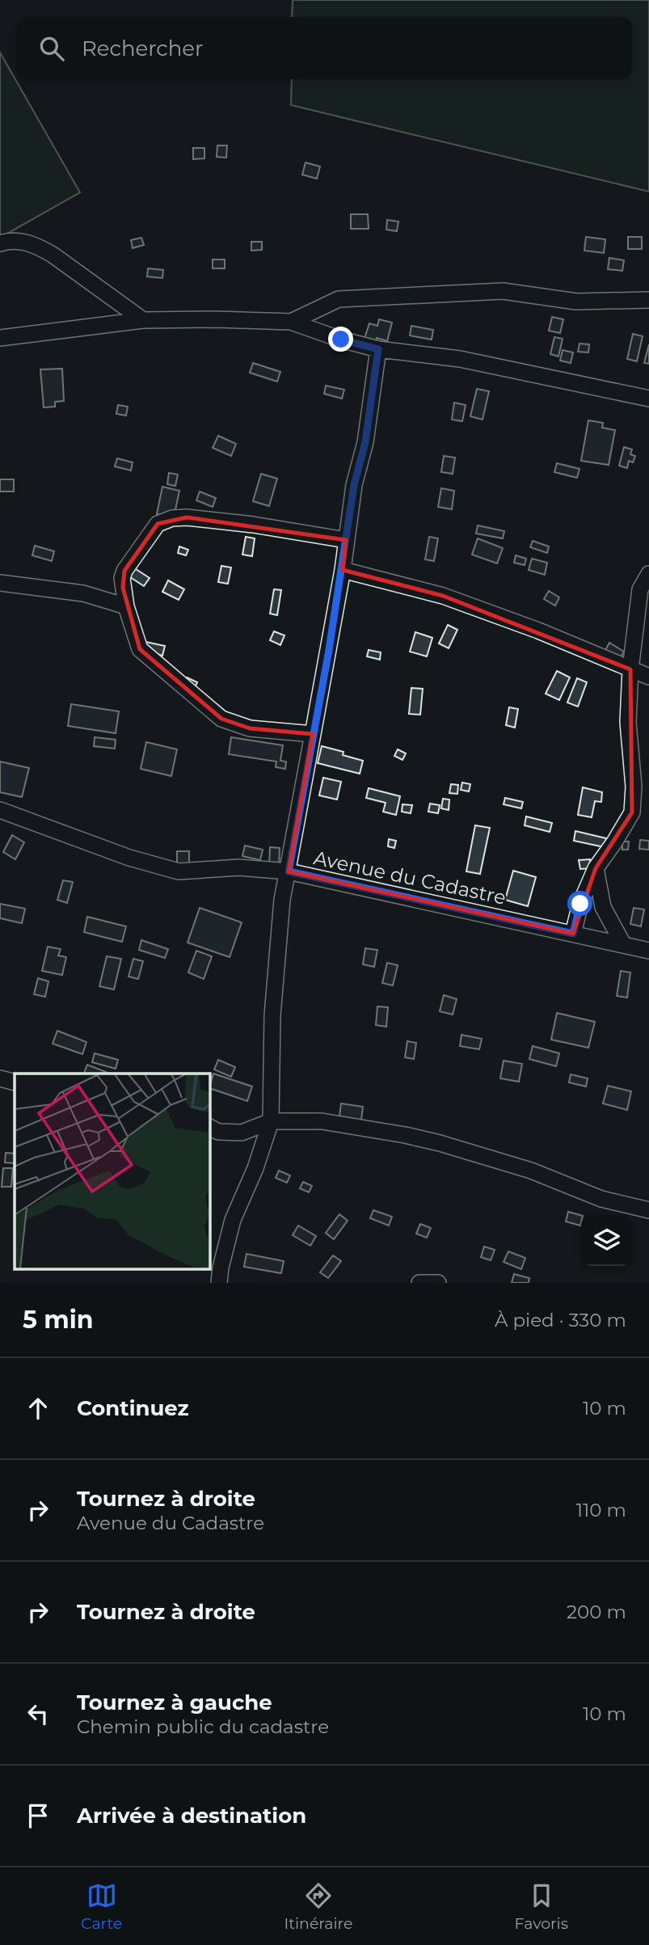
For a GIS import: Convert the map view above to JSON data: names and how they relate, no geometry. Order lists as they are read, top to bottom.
{
  "streets": {
    "street": ["Avenue du Cadastre"]
  },
  "page": {
    "search": "Rechercher",
    "heading": ["5 min", "À pied · 330 m"],
    "list": [
      ["Continuez", "10 m"],
      ["Tournez à droite", "Avenue du Cadastre", "110 m"],
      ["Tournez à droite", "200 m"],
      ["Tournez à gauche", "Chemin public du cadastre", "10 m"],
      "Arrivée à destination"
    ],
    "nav": ["Carte", "Itinéraire", "Favoris"]
  }
}
